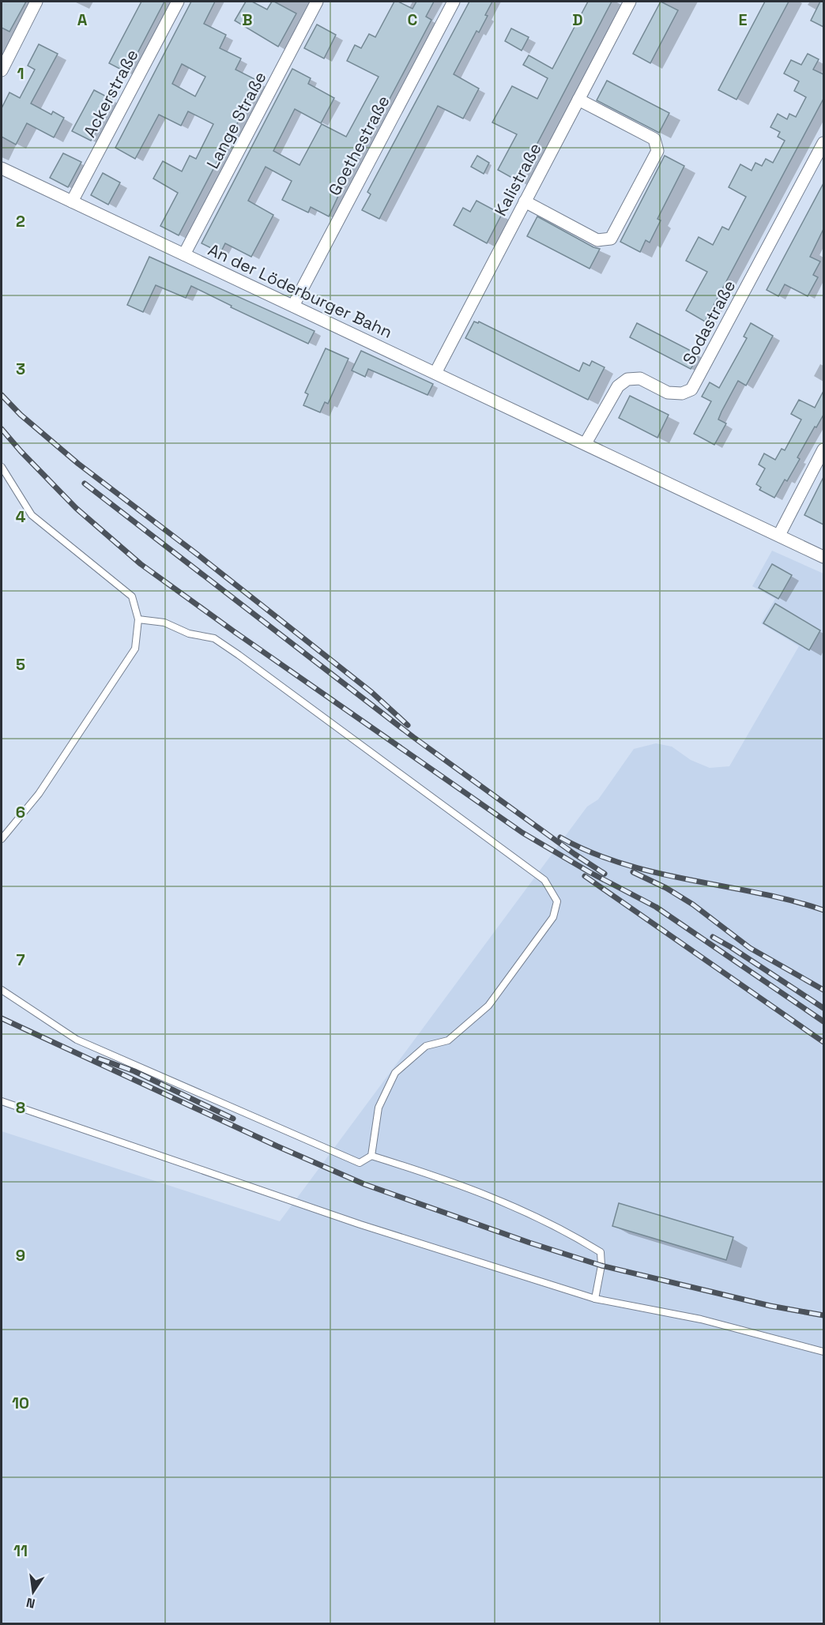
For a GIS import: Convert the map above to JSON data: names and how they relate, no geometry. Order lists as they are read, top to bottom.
{
  "streets": {
    "street": [
      "Ackerstraße",
      "Lange Straße",
      "Goethestraße",
      "Kalistraße",
      "An der Löderburger Bahn",
      "Sodastraße"
    ]
  },
  "crossings": [
    ["Ackerstraße", "An der Löderburger Bahn"],
    ["Lange Straße", "An der Löderburger Bahn"],
    ["Goethestraße", "An der Löderburger Bahn"],
    ["Kalistraße", "An der Löderburger Bahn"],
    ["An der Löderburger Bahn", "Sodastraße"]
  ],
  "north": "bottom",
  "grid": {
    "columns": [
      "A",
      "B",
      "C",
      "D",
      "E"
    ],
    "rows": [
      "1",
      "2",
      "3",
      "4",
      "5",
      "6",
      "7",
      "8",
      "9",
      "10",
      "11"
    ]
  }
}
